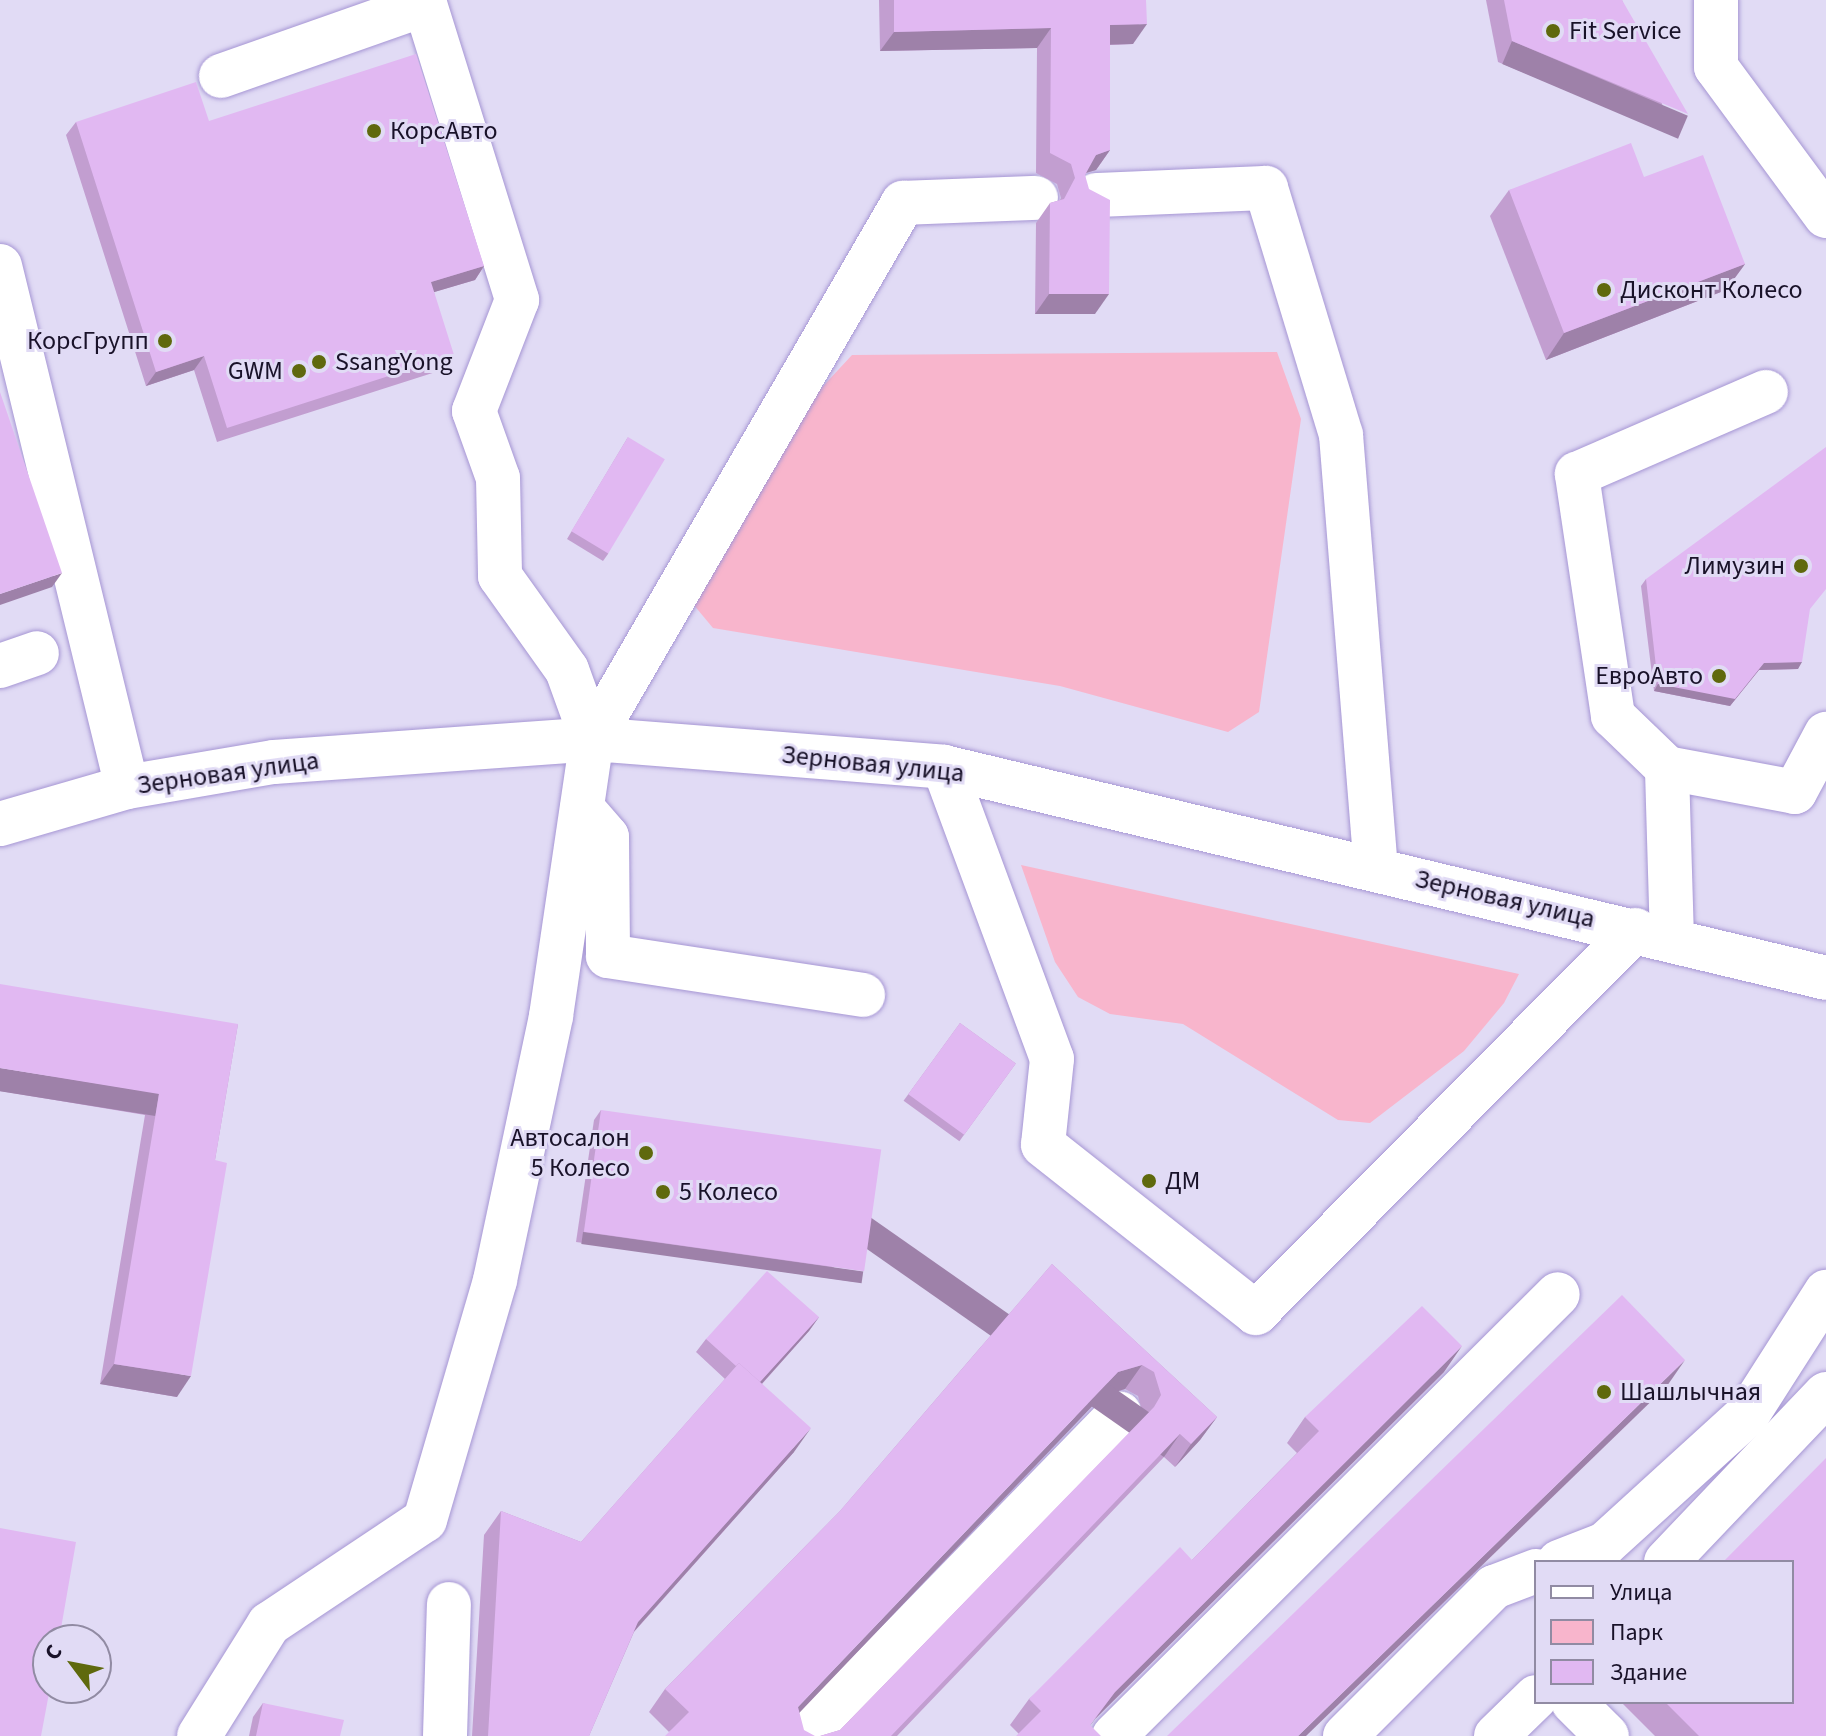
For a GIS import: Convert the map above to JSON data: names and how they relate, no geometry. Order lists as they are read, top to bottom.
{
  "streets": {
    "main road": ["Зерновая улица"]
  },
  "places": [
    "Fit Service",
    "КорсАвто",
    "Дисконт Колесо",
    "КорсГрупп",
    "SsangYong",
    "GWM",
    "Лимузин",
    "ЕвроАвто",
    "Автосалон 5 Колесо",
    "ДМ",
    "5 Колесо",
    "Шашлычная"
  ],
  "legend": ["Улица", "Парк", "Здание"],
  "north": "top left"
}
